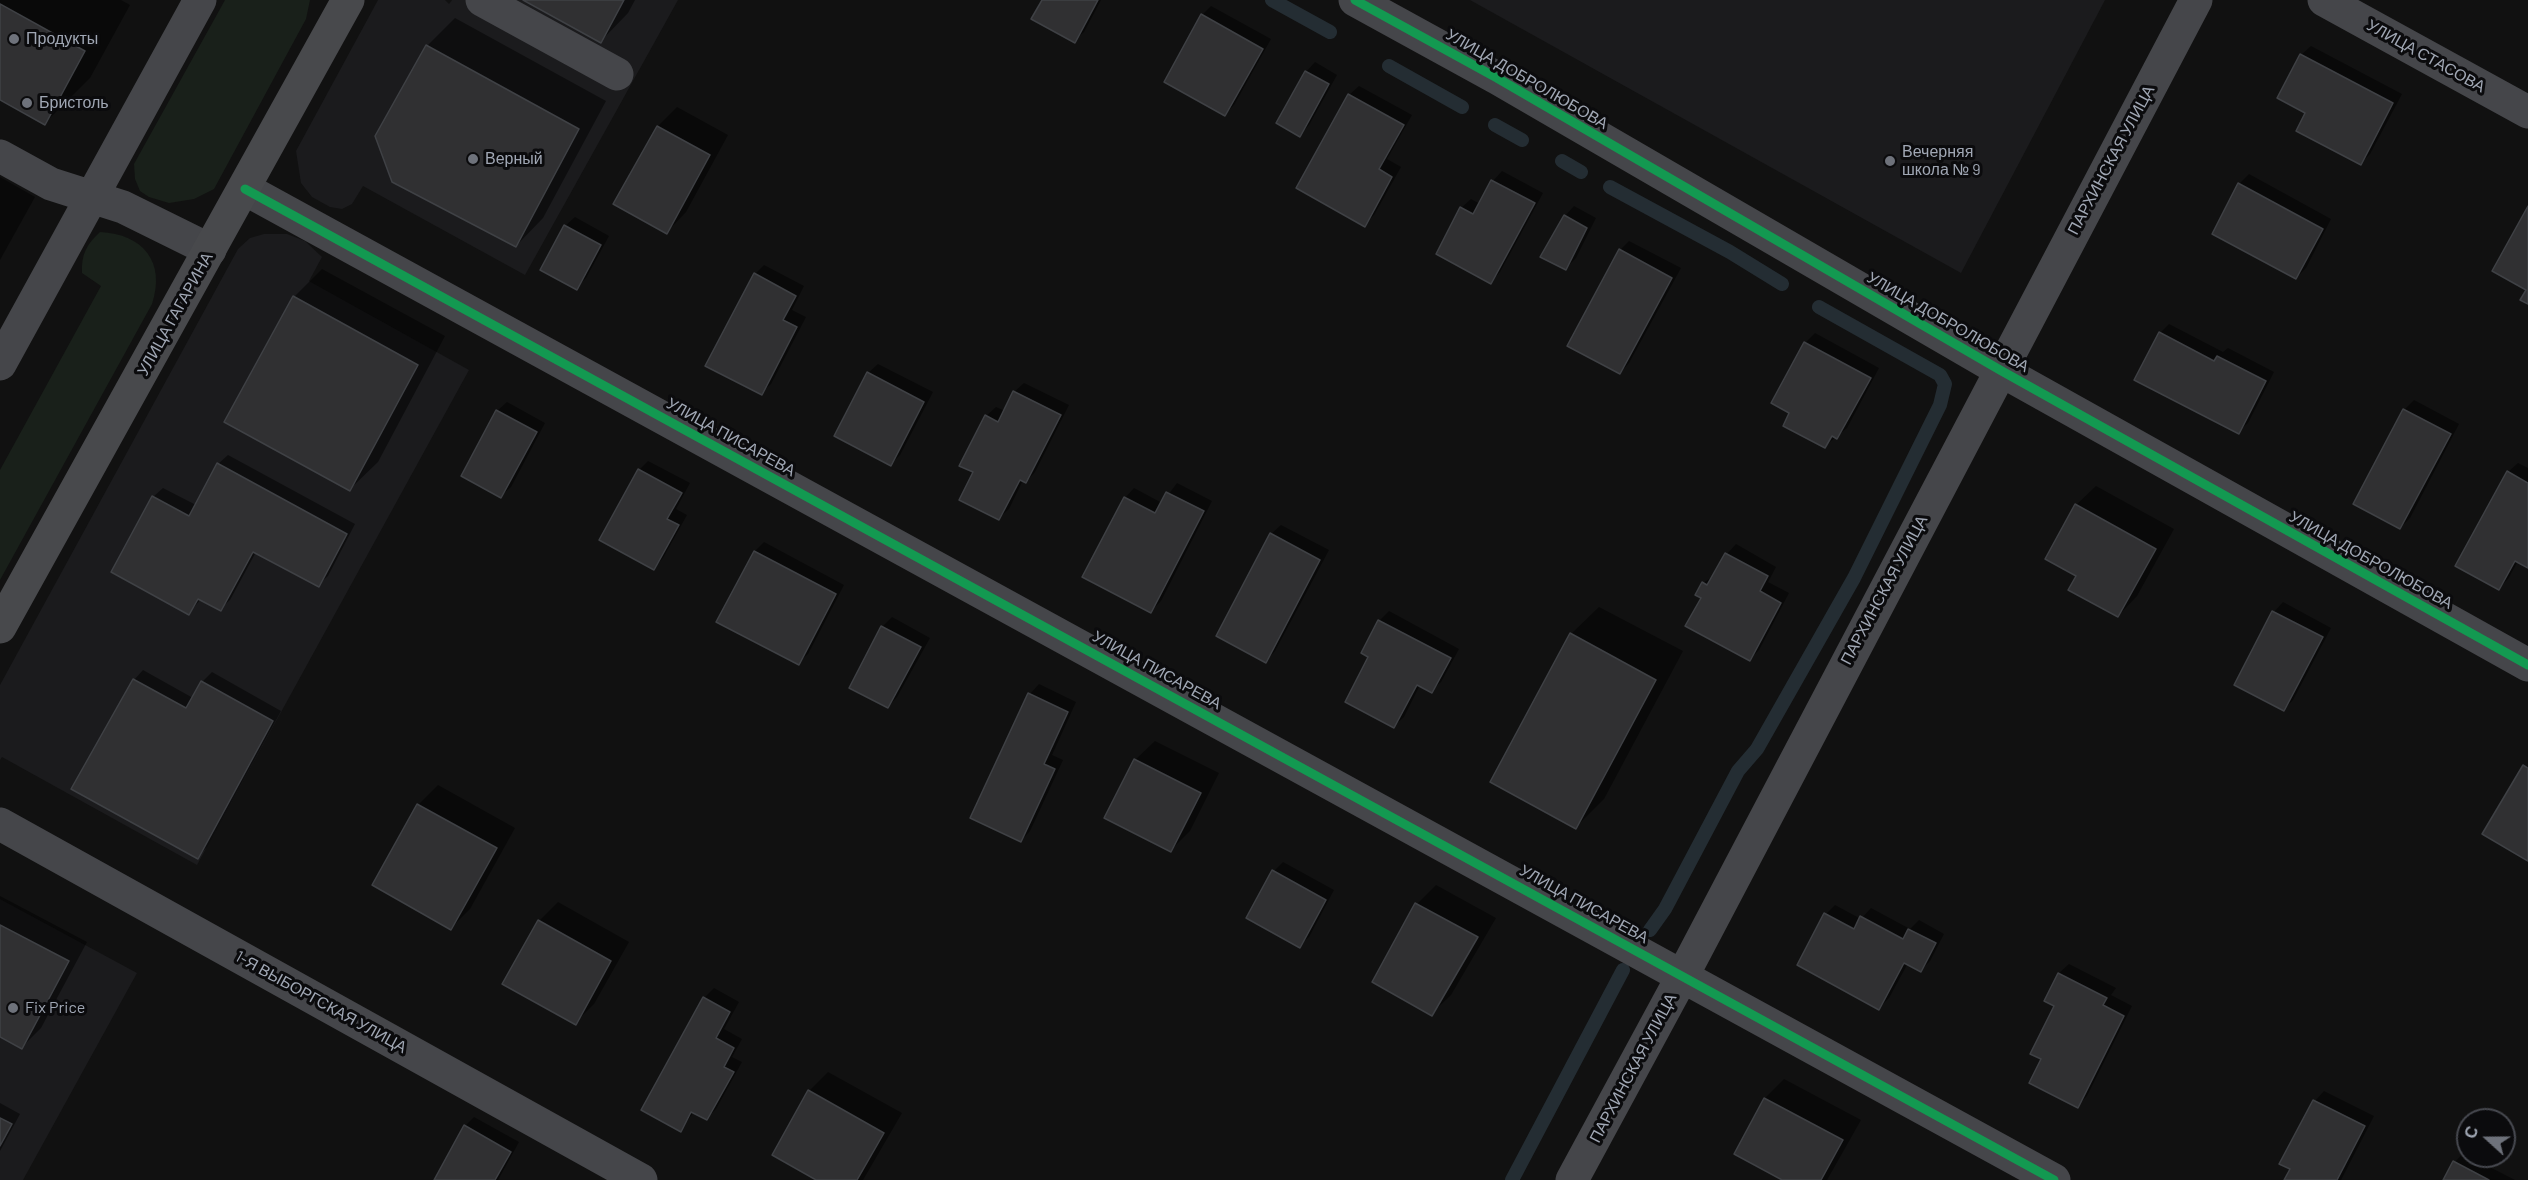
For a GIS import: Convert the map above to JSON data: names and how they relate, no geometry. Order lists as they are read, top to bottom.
{
  "streets": {
    "main road": ["УЛИЦА ГАГАРИНА"],
    "street": [
      "УЛИЦА СТАСОВА",
      "УЛИЦА ДОБРОЛЮБОВА",
      "ПАРХИНСКАЯ УЛИЦА",
      "УЛИЦА ПИСАРЕВА",
      "1-Я ВЫБОРГСКАЯ УЛИЦА"
    ]
  },
  "crossings": [
    ["УЛИЦА ДОБРОЛЮБОВА", "ПАРХИНСКАЯ УЛИЦА"],
    ["ПАРХИНСКАЯ УЛИЦА", "УЛИЦА ПИСАРЕВА"],
    ["УЛИЦА ГАГАРИНА", "УЛИЦА ПИСАРЕВА"]
  ],
  "places": [
    "Продукты",
    "Бристоль",
    "Верный",
    "Вечерняя школа № 9",
    "Fix Price"
  ],
  "north": "left"
}
